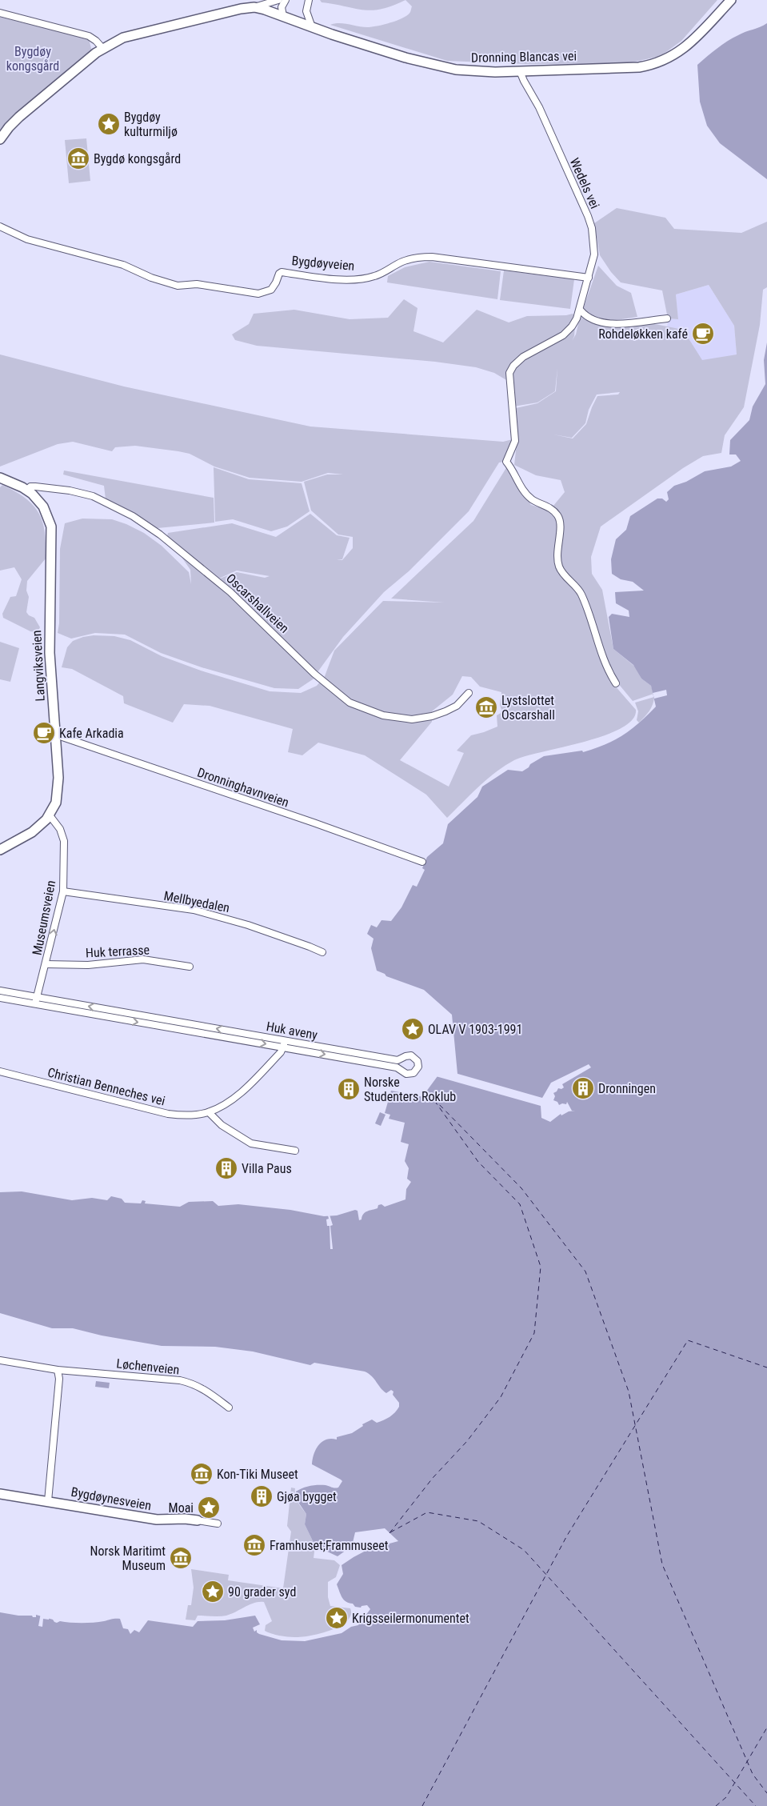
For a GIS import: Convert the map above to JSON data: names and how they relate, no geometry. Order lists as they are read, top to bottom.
{
  "streets": {
    "street": [
      "Dronning Blancas vei",
      "Wedels vei",
      "Bygdøyveien",
      "Oscarshallveien",
      "Langviksveien",
      "Dronninghavnveien",
      "Mellbyedalen",
      "Museumsveien",
      "Huk terrasse",
      "Huk aveny",
      "Christian Benneches vei",
      "Løchenveien",
      "Bygdøynesveien"
    ]
  },
  "crossings": [
    ["Dronning Blancas vei", "Wedels vei"],
    ["Wedels vei", "Bygdøyveien"],
    ["Oscarshallveien", "Langviksveien"],
    ["Langviksveien", "Dronninghavnveien"],
    ["Langviksveien", "Museumsveien"],
    ["Mellbyedalen", "Museumsveien"],
    ["Museumsveien", "Huk terrasse"],
    ["Museumsveien", "Huk aveny"],
    ["Huk aveny", "Christian Benneches vei"]
  ],
  "one_way": ["Museumsveien"],
  "parks": ["Bygdøy kongsgård"],
  "places": {
    "place": [
      "Bygdøy kulturmiljø",
      "OLAV V 1903-1991",
      "Moai",
      "90 grader syd",
      "Krigsseilermonumentet"
    ],
    "museum": [
      "Bygdø kongsgård",
      "Lystslottet Oscarshall",
      "Kon-Tiki Museet",
      "Framhuset;Frammuseet",
      "Norsk Maritimt Museum"
    ],
    "cafe": ["Rohdeløkken kafé", "Kafe Arkadia"],
    "building": [
      "Dronningen",
      "Norske Studenters Roklub",
      "Villa Paus",
      "Gjøa bygget"
    ]
  }
}
